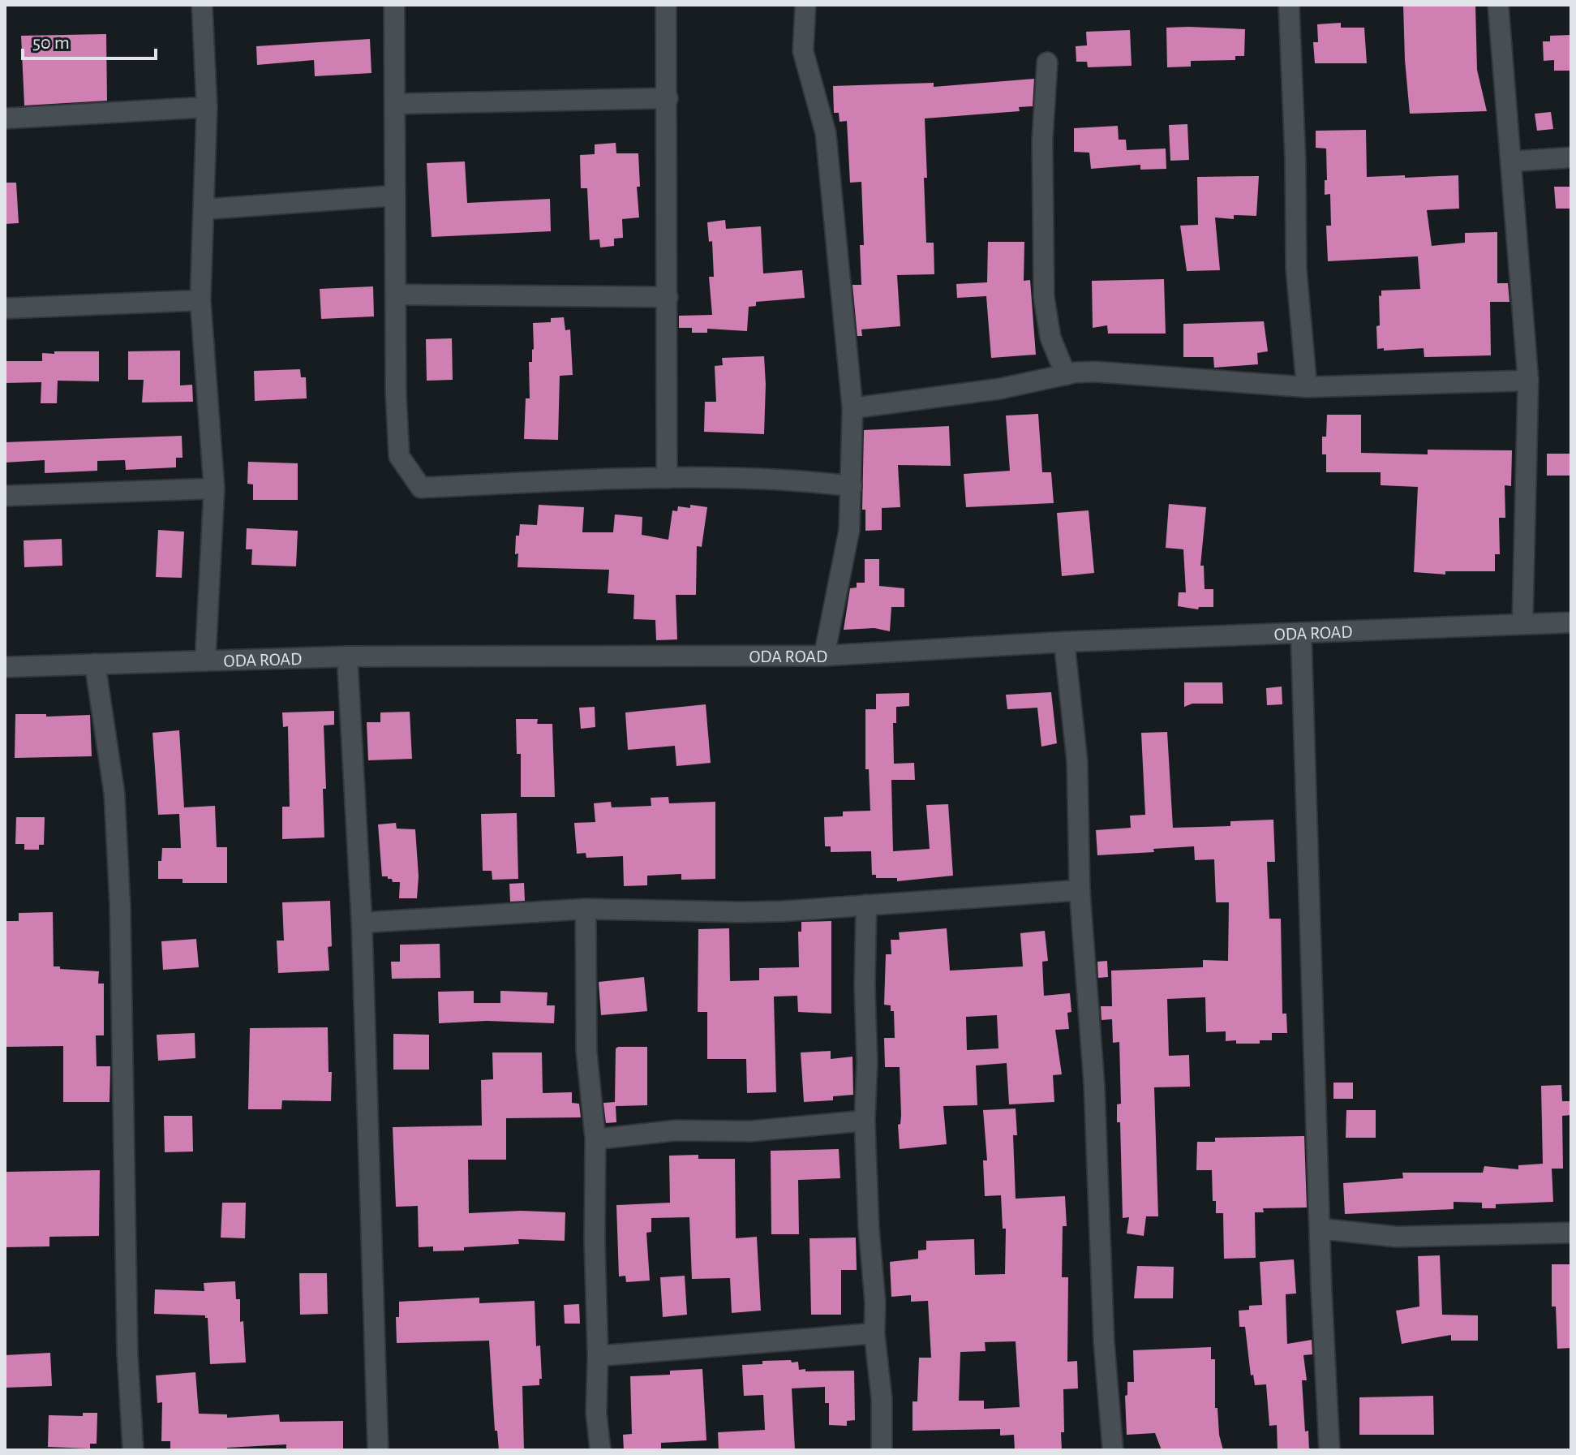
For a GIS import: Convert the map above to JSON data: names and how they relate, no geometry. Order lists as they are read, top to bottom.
{
  "streets": {
    "street": ["ODA ROAD"]
  },
  "scale_bar": "50 m"
}
